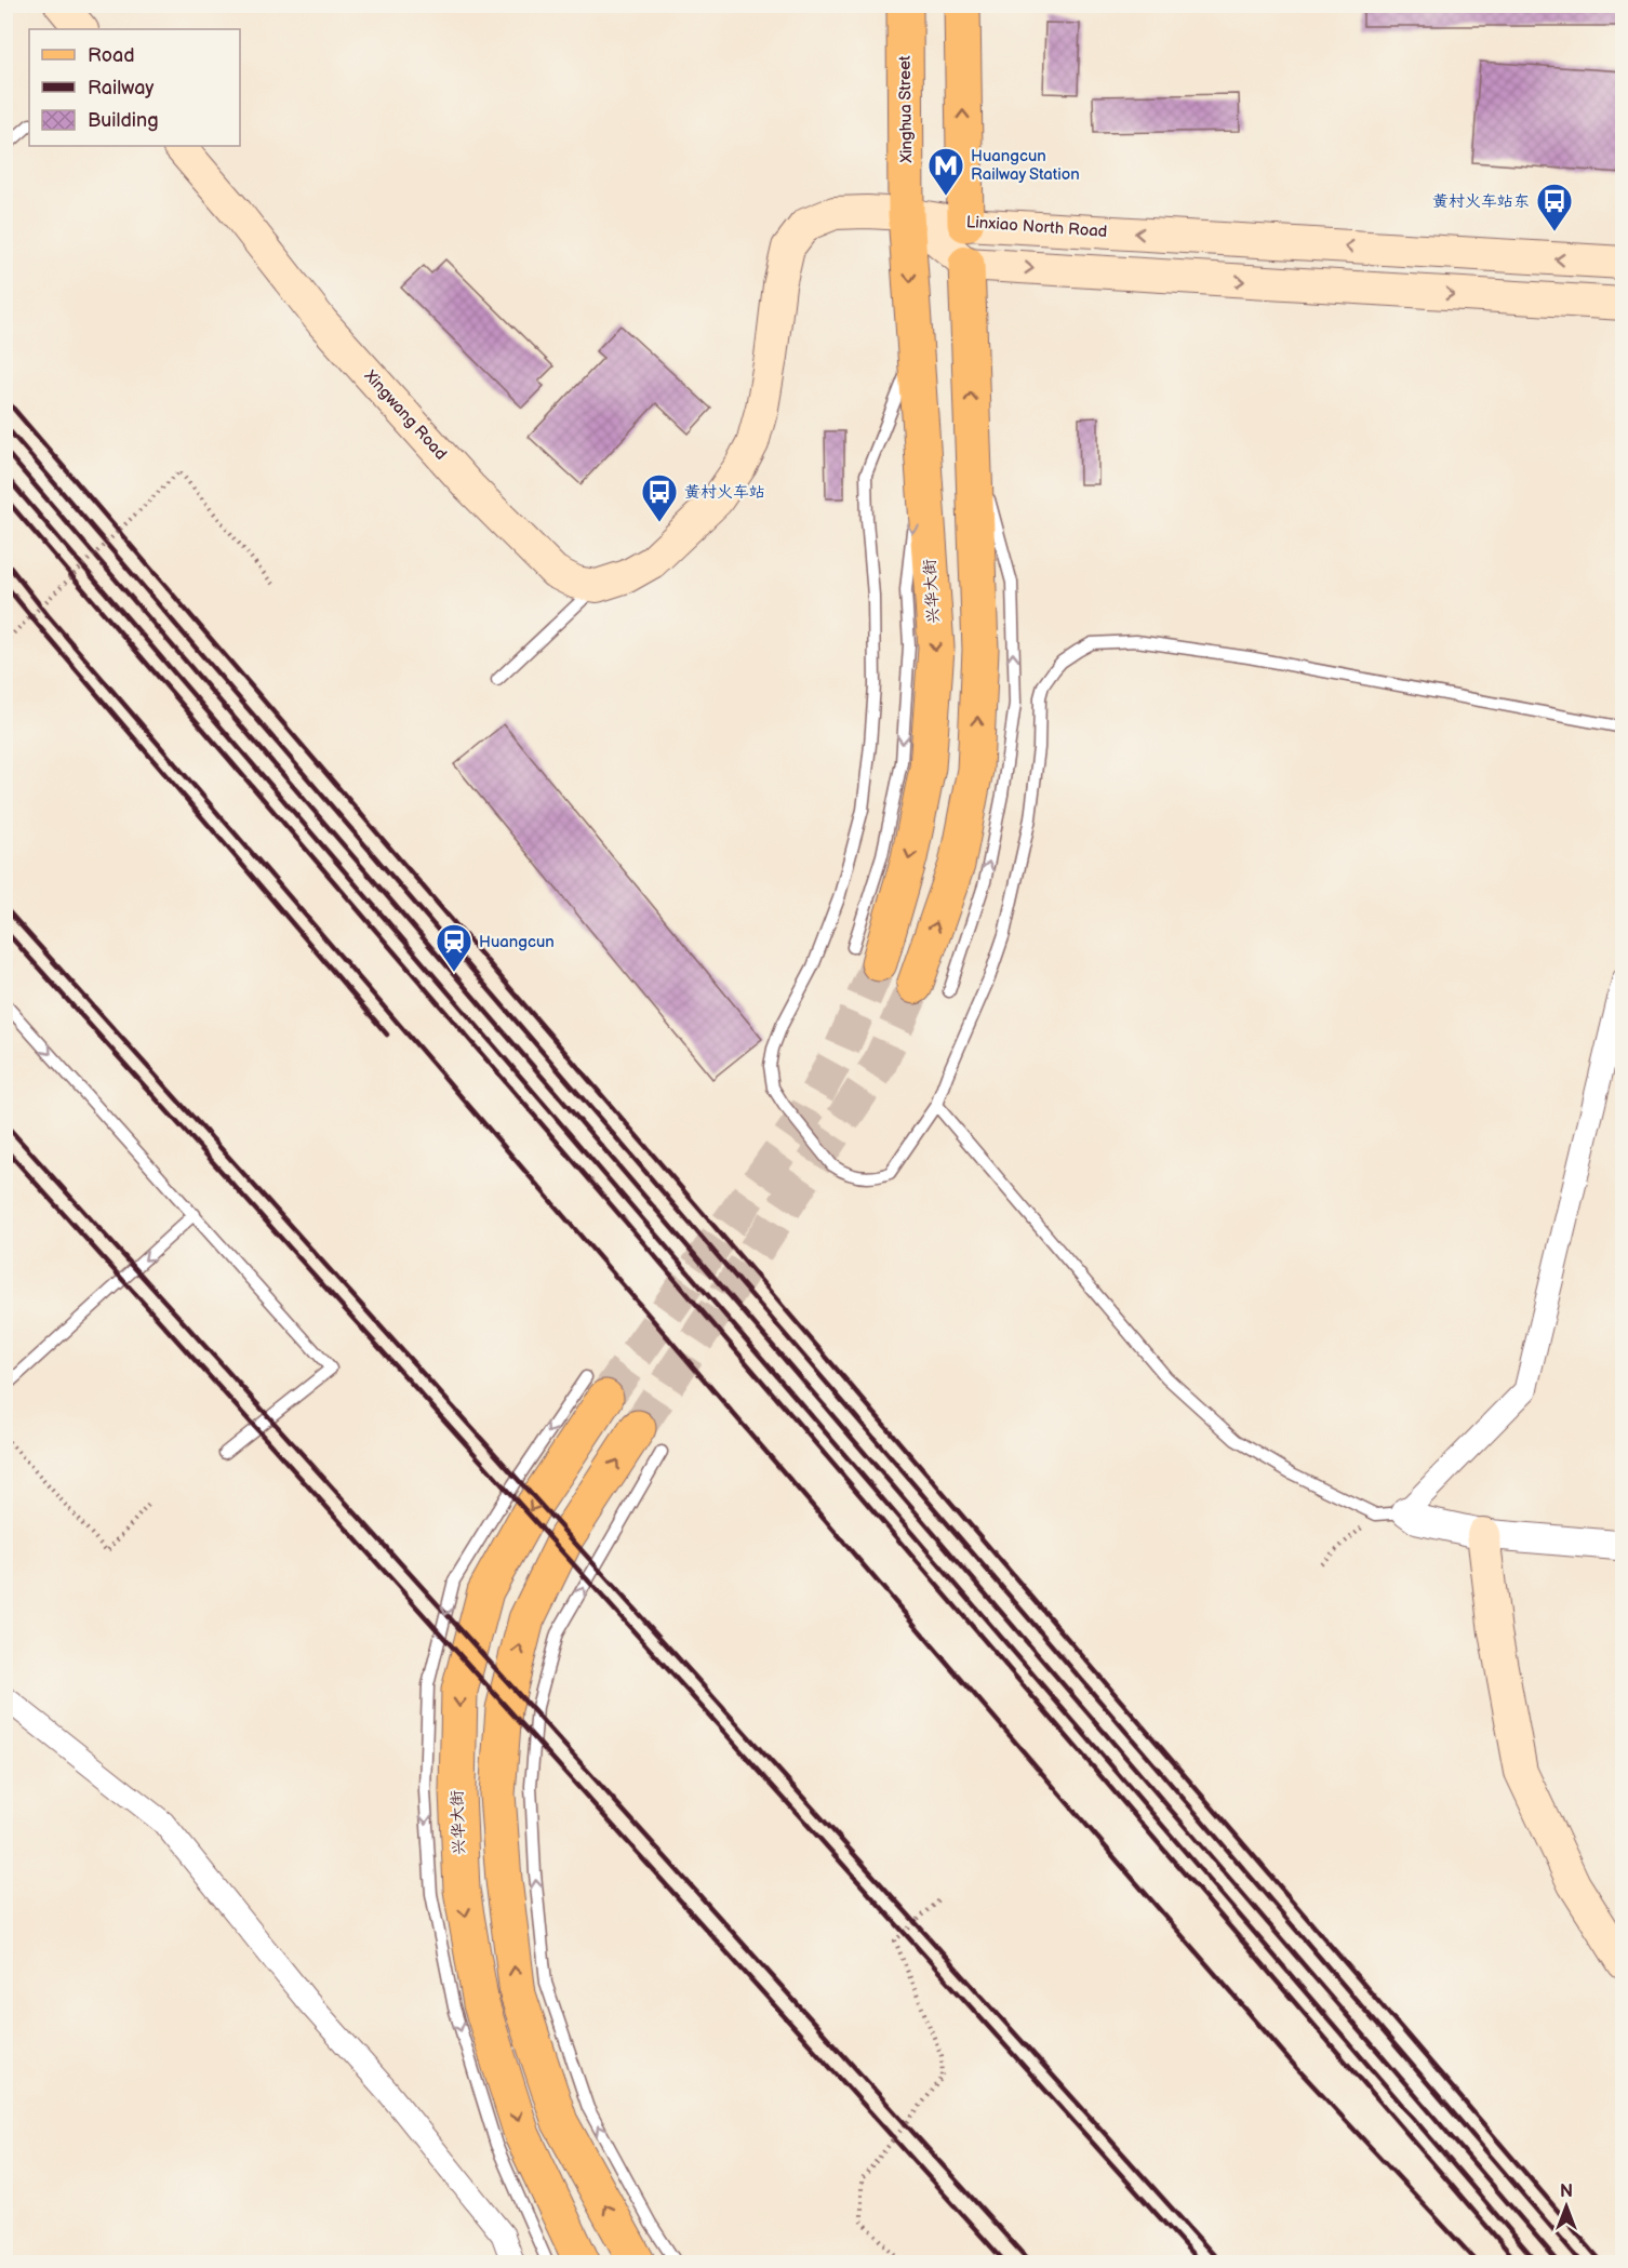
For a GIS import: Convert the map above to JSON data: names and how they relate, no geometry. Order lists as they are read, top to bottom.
{
  "streets": {
    "main road": [
      "Xinghua Street",
      "Linxiao North Road",
      "Xingwang Road",
      "兴华大街"
    ]
  },
  "crossings": [
    ["Xinghua Street", "Linxiao North Road"],
    ["Xinghua Street", "兴华大街"],
    ["Linxiao North Road", "Xingwang Road"],
    ["Linxiao North Road", "兴华大街"]
  ],
  "places": {
    "metro station": ["Huangcun Railway Station"],
    "bus stop": ["黄村火车站东", "黄村火车站"],
    "station": ["Huangcun"]
  },
  "legend": ["Road", "Railway", "Building"],
  "north": "top"
}
